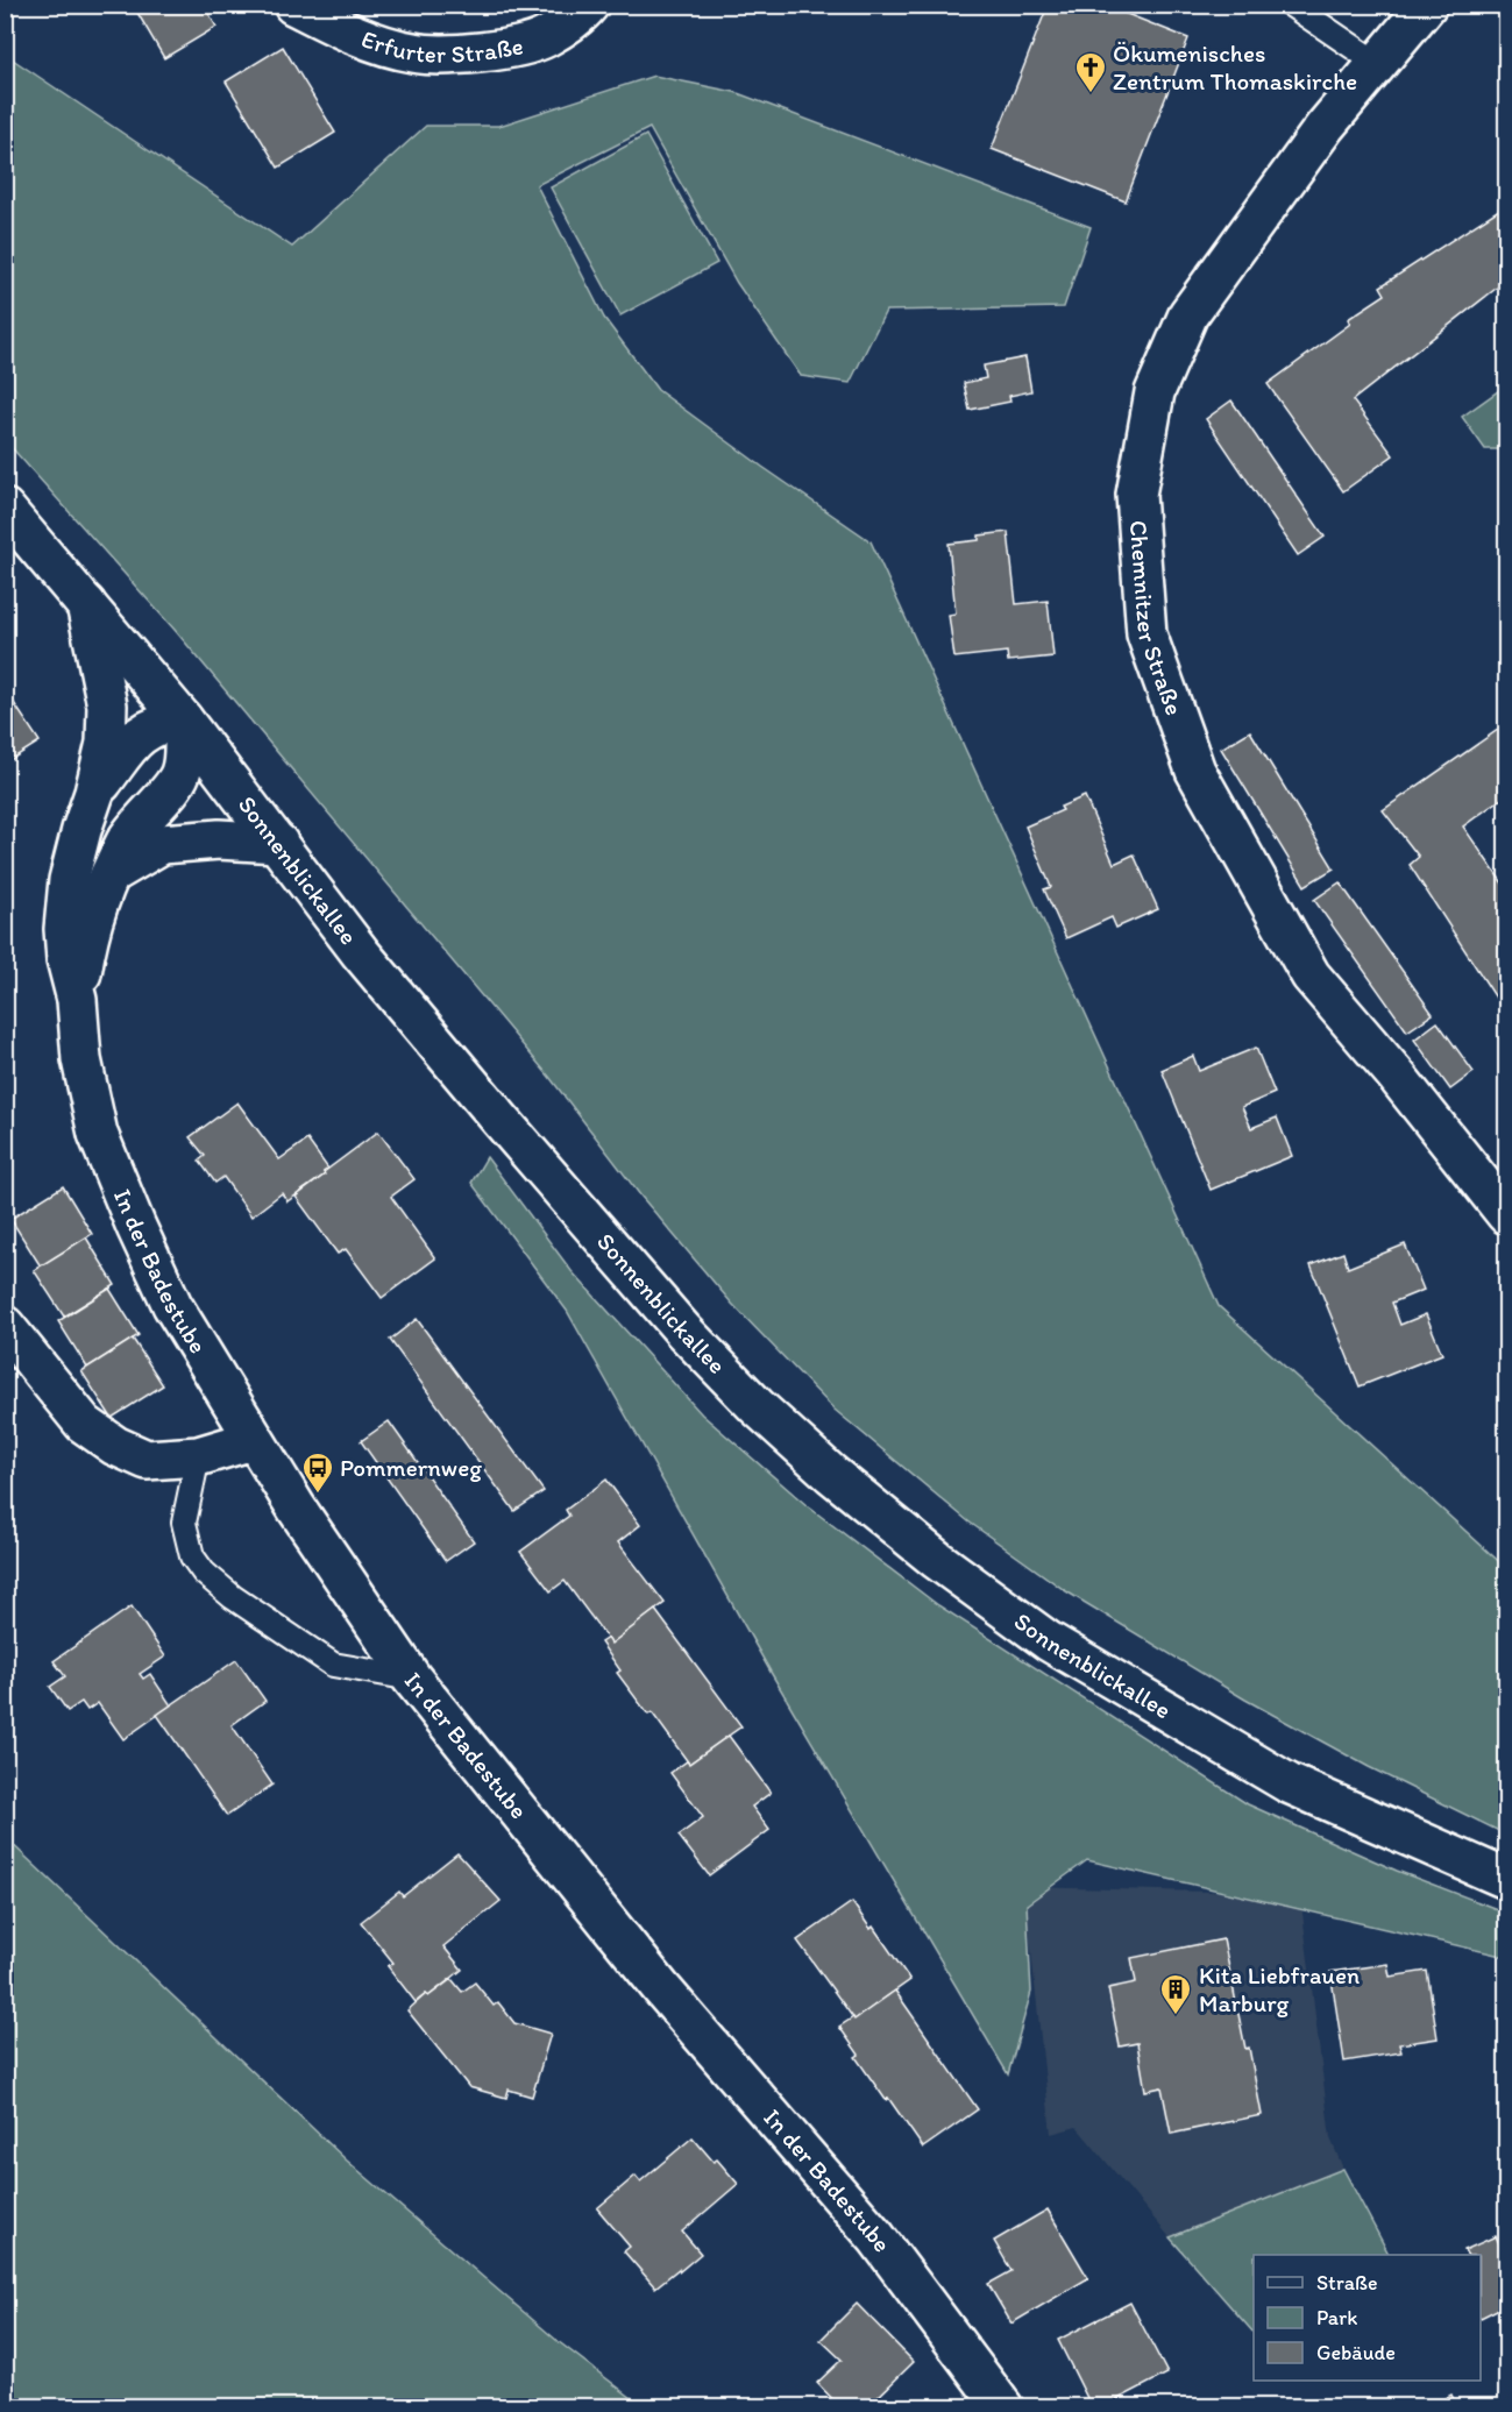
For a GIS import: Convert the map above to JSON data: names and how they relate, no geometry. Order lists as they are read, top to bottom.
{
  "streets": {
    "street": [
      "Erfurter Straße",
      "Chemnitzer Straße",
      "Sonnenblickallee",
      "In der Badestube"
    ]
  },
  "crossings": [
    ["Sonnenblickallee", "In der Badestube"]
  ],
  "places": {
    "church": ["Ökumenisches Zentrum Thomaskirche"],
    "bus stop": ["Pommernweg"],
    "building": ["Kita Liebfrauen Marburg"]
  },
  "legend": ["Straße", "Park", "Gebäude"]
}
